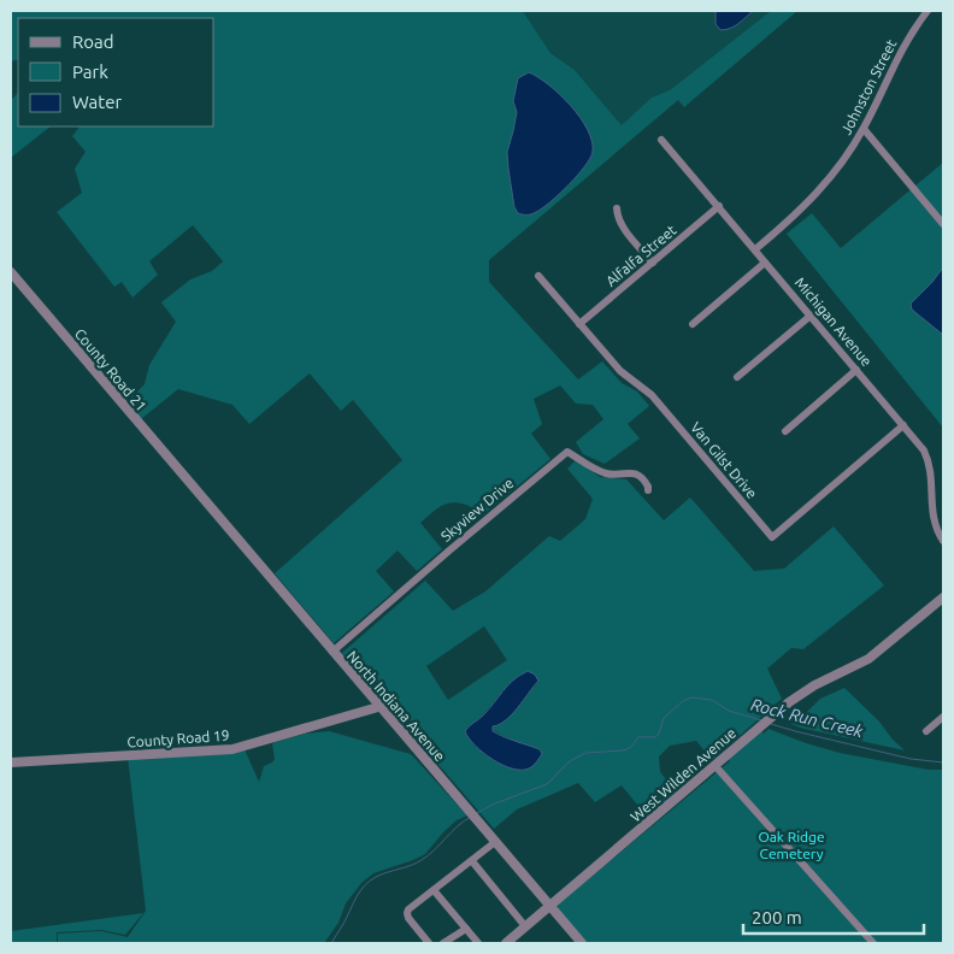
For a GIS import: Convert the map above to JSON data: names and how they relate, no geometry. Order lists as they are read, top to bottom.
{
  "streets": {
    "street": [
      "Johnston Street",
      "Alfalfa Street",
      "Michigan Avenue",
      "County Road 21",
      "Van Gilst Drive",
      "Skyview Drive",
      "North Indiana Avenue",
      "County Road 19",
      "West Wilden Avenue"
    ]
  },
  "crossings": [
    ["Johnston Street", "Michigan Avenue"],
    ["Alfalfa Street", "Michigan Avenue"],
    ["Alfalfa Street", "Van Gilst Drive"],
    ["Michigan Avenue", "Van Gilst Drive"],
    ["County Road 21", "North Indiana Avenue"],
    ["Skyview Drive", "North Indiana Avenue"],
    ["North Indiana Avenue", "County Road 19"],
    ["North Indiana Avenue", "West Wilden Avenue"]
  ],
  "water": ["Rock Run Creek"],
  "parks": ["Oak Ridge Cemetery"],
  "legend": ["Road", "Park", "Water"],
  "scale_bar": "200 m"
}
